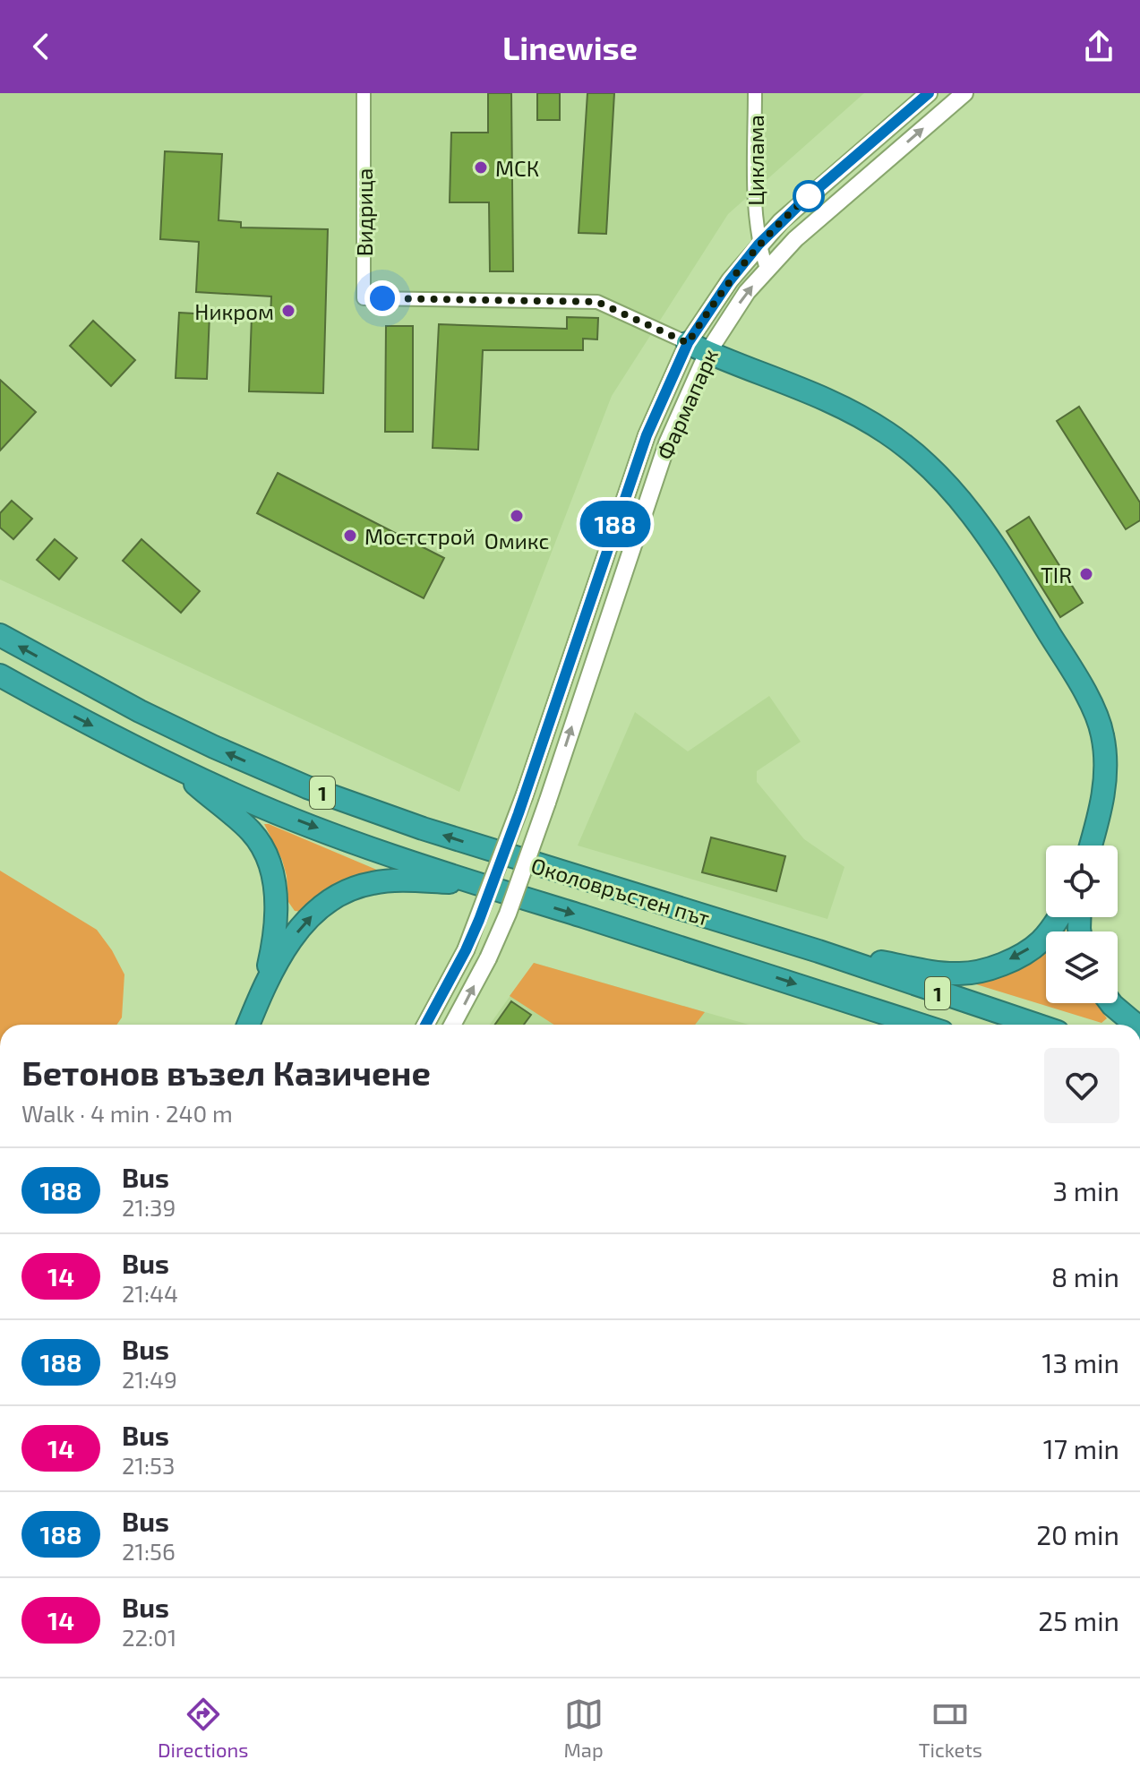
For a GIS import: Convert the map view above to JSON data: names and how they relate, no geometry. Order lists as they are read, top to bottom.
{
  "streets": {
    "highway": ["1", "Околовръстен път"],
    "street": ["Циклама", "Видрица", "Фармапарк"]
  },
  "crossings": [
    ["Циклама", "Фармапарк"],
    ["Видрица", "Фармапарк"]
  ],
  "places": [
    "МСК",
    "Никром",
    "Омикс",
    "Мостстрой",
    "TIR"
  ],
  "lines": ["bus line 188"],
  "page": {
    "header": "Linewise",
    "on_map": "188",
    "heading": ["Бетонов възел Казичене", "Walk · 4 min · 240 m"],
    "list": [
      {
        "mark": "188",
        "name": "Bus",
        "note": "21:39",
        "value": "3 min"
      },
      {
        "mark": "14",
        "name": "Bus",
        "note": "21:44",
        "value": "8 min"
      },
      {
        "mark": "188",
        "name": "Bus",
        "note": "21:49",
        "value": "13 min"
      },
      {
        "mark": "14",
        "name": "Bus",
        "note": "21:53",
        "value": "17 min"
      },
      {
        "mark": "188",
        "name": "Bus",
        "note": "21:56",
        "value": "20 min"
      },
      {
        "mark": "14",
        "name": "Bus",
        "note": "22:01",
        "value": "25 min"
      }
    ],
    "tabs": ["Directions", "Map", "Tickets"]
  }
}
